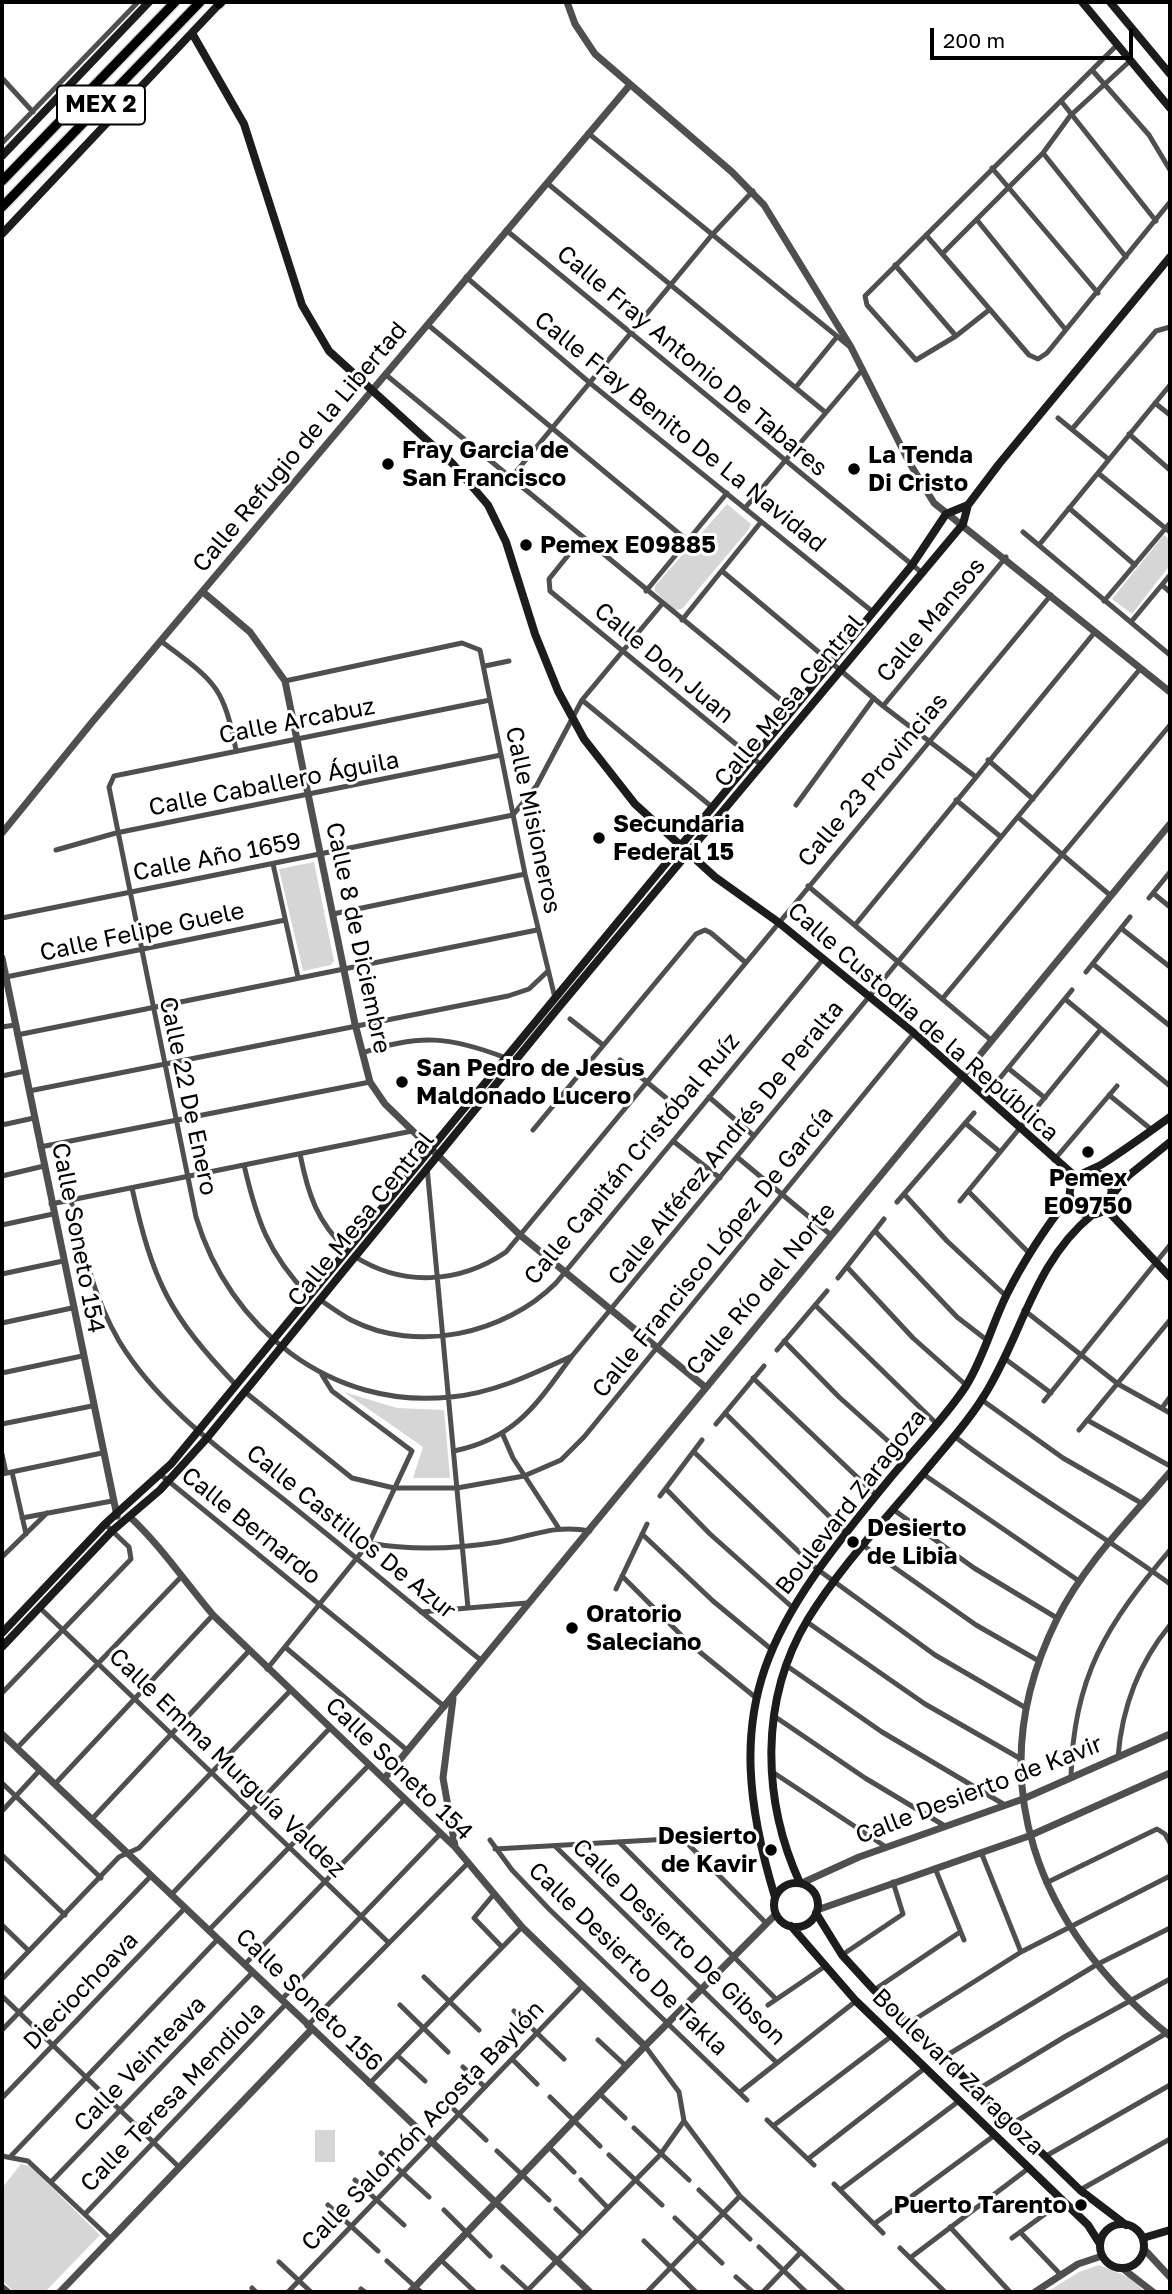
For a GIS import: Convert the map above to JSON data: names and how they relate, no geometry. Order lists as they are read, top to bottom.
{
  "streets": {
    "highway": ["MEX 2"],
    "main road": ["Calle Mesa Central", "Calle Custodia de la República", "Boulevard Zaragoza"],
    "street": [
      "Calle Fray Antonio De Tabares",
      "Calle Fray Benito De La Navidad",
      "Calle Refugio de la Libertad",
      "Calle Mansos",
      "Calle Don Juan",
      "Calle Arcabuz",
      "Calle 23 Provincias",
      "Calle Caballero Águila",
      "Calle Misioneros",
      "Calle Año 1659",
      "Calle Felipe Guele",
      "Calle 8 de Diciembre",
      "Calle 22 De Enero",
      "Calle Alférez Andrés De Peralta",
      "Calle Capitán Cristóbal Ruíz",
      "Calle Soneto 154",
      "Calle Francisco López De García",
      "Calle Río del Norte",
      "Calle Bernardo",
      "Calle Castillos De Azur",
      "Calle Emma Murguía Valdez",
      "Calle Desierto de Kavir",
      "Calle Desierto De Gibson",
      "Calle Desierto De Takla",
      "Dieciochoava",
      "Calle Soneto 156",
      "Calle Veinteava",
      "Calle Teresa Mendiola",
      "Calle Salomón Acosta Baylón"
    ]
  },
  "crossings": [
    ["Calle Fray Antonio De Tabares", "Calle Refugio de la Libertad"],
    ["Calle Fray Antonio De Tabares", "Calle Mesa Central"],
    ["Calle Fray Benito De La Navidad", "Calle Refugio de la Libertad"],
    ["Calle Fray Benito De La Navidad", "Calle Mesa Central"],
    ["Calle Refugio de la Libertad", "Calle 8 de Diciembre"],
    ["Calle Refugio de la Libertad", "Calle Custodia de la República"],
    ["Calle Don Juan", "Calle Mesa Central"],
    ["Calle Mesa Central", "Calle 23 Provincias"],
    ["Calle Mesa Central", "Calle Misioneros"],
    ["Calle Mesa Central", "Calle 8 de Diciembre"],
    ["Calle Mesa Central", "Calle Custodia de la República"],
    ["Calle Mesa Central", "Calle 22 De Enero"],
    ["Calle Mesa Central", "Calle Capitán Cristóbal Ruíz"],
    ["Calle Mesa Central", "Calle Soneto 154"],
    ["Calle Mesa Central", "Calle Francisco López De García"],
    ["Calle Mesa Central", "Calle Bernardo"],
    ["Calle Mesa Central", "Calle Castillos De Azur"],
    ["Calle Mesa Central", "Calle Emma Murguía Valdez"],
    ["Calle Arcabuz", "Calle Misioneros"],
    ["Calle Arcabuz", "Calle 8 de Diciembre"],
    ["Calle Arcabuz", "Calle 22 De Enero"],
    ["Calle 23 Provincias", "Calle 8 de Diciembre"],
    ["Calle 23 Provincias", "Calle Custodia de la República"],
    ["Calle Caballero Águila", "Calle Misioneros"],
    ["Calle Caballero Águila", "Calle 8 de Diciembre"],
    ["Calle Caballero Águila", "Calle 22 De Enero"],
    ["Calle Misioneros", "Calle Año 1659"],
    ["Calle Misioneros", "Calle 8 de Diciembre"],
    ["Calle Año 1659", "Calle 8 de Diciembre"],
    ["Calle Año 1659", "Calle 22 De Enero"],
    ["Calle Felipe Guele", "Calle 22 De Enero"],
    ["Calle Felipe Guele", "Calle Soneto 154"],
    ["Calle 8 de Diciembre", "Calle Alférez Andrés De Peralta"],
    ["Calle 8 de Diciembre", "Calle Capitán Cristóbal Ruíz"],
    ["Calle 8 de Diciembre", "Calle Francisco López De García"],
    ["Calle 8 de Diciembre", "Calle Río del Norte"],
    ["Calle Custodia de la República", "Calle Alférez Andrés De Peralta"],
    ["Calle Custodia de la República", "Calle Capitán Cristóbal Ruíz"],
    ["Calle Custodia de la República", "Calle Francisco López De García"],
    ["Calle Custodia de la República", "Calle Río del Norte"],
    ["Calle Custodia de la República", "Boulevard Zaragoza"],
    ["Calle 22 De Enero", "Calle Alférez Andrés De Peralta"],
    ["Calle 22 De Enero", "Calle Francisco López De García"],
    ["Calle Soneto 154", "Calle Río del Norte"],
    ["Calle Soneto 154", "Calle Teresa Mendiola"],
    ["Calle Soneto 154", "Calle Salomón Acosta Baylón"],
    ["Calle Río del Norte", "Calle Bernardo"],
    ["Calle Río del Norte", "Calle Castillos De Azur"],
    ["Boulevard Zaragoza", "Calle Desierto de Kavir"],
    ["Calle Emma Murguía Valdez", "Calle Teresa Mendiola"],
    ["Dieciochoava", "Calle Soneto 156"],
    ["Calle Soneto 156", "Calle Veinteava"],
    ["Calle Soneto 156", "Calle Teresa Mendiola"],
    ["Calle Soneto 156", "Calle Salomón Acosta Baylón"]
  ],
  "places": [
    "Fray Garcia de San Francisco",
    "La Tenda Di Cristo",
    "Pemex E09885",
    "Secundaria Federal 15",
    "San Pedro de Jesus Maldonado Lucero",
    "Pemex E09750",
    "Desierto de Libia",
    "Oratorio Saleciano",
    "Desierto de Kavir",
    "Puerto Tarento"
  ],
  "scale_bar": "200 m"
}
